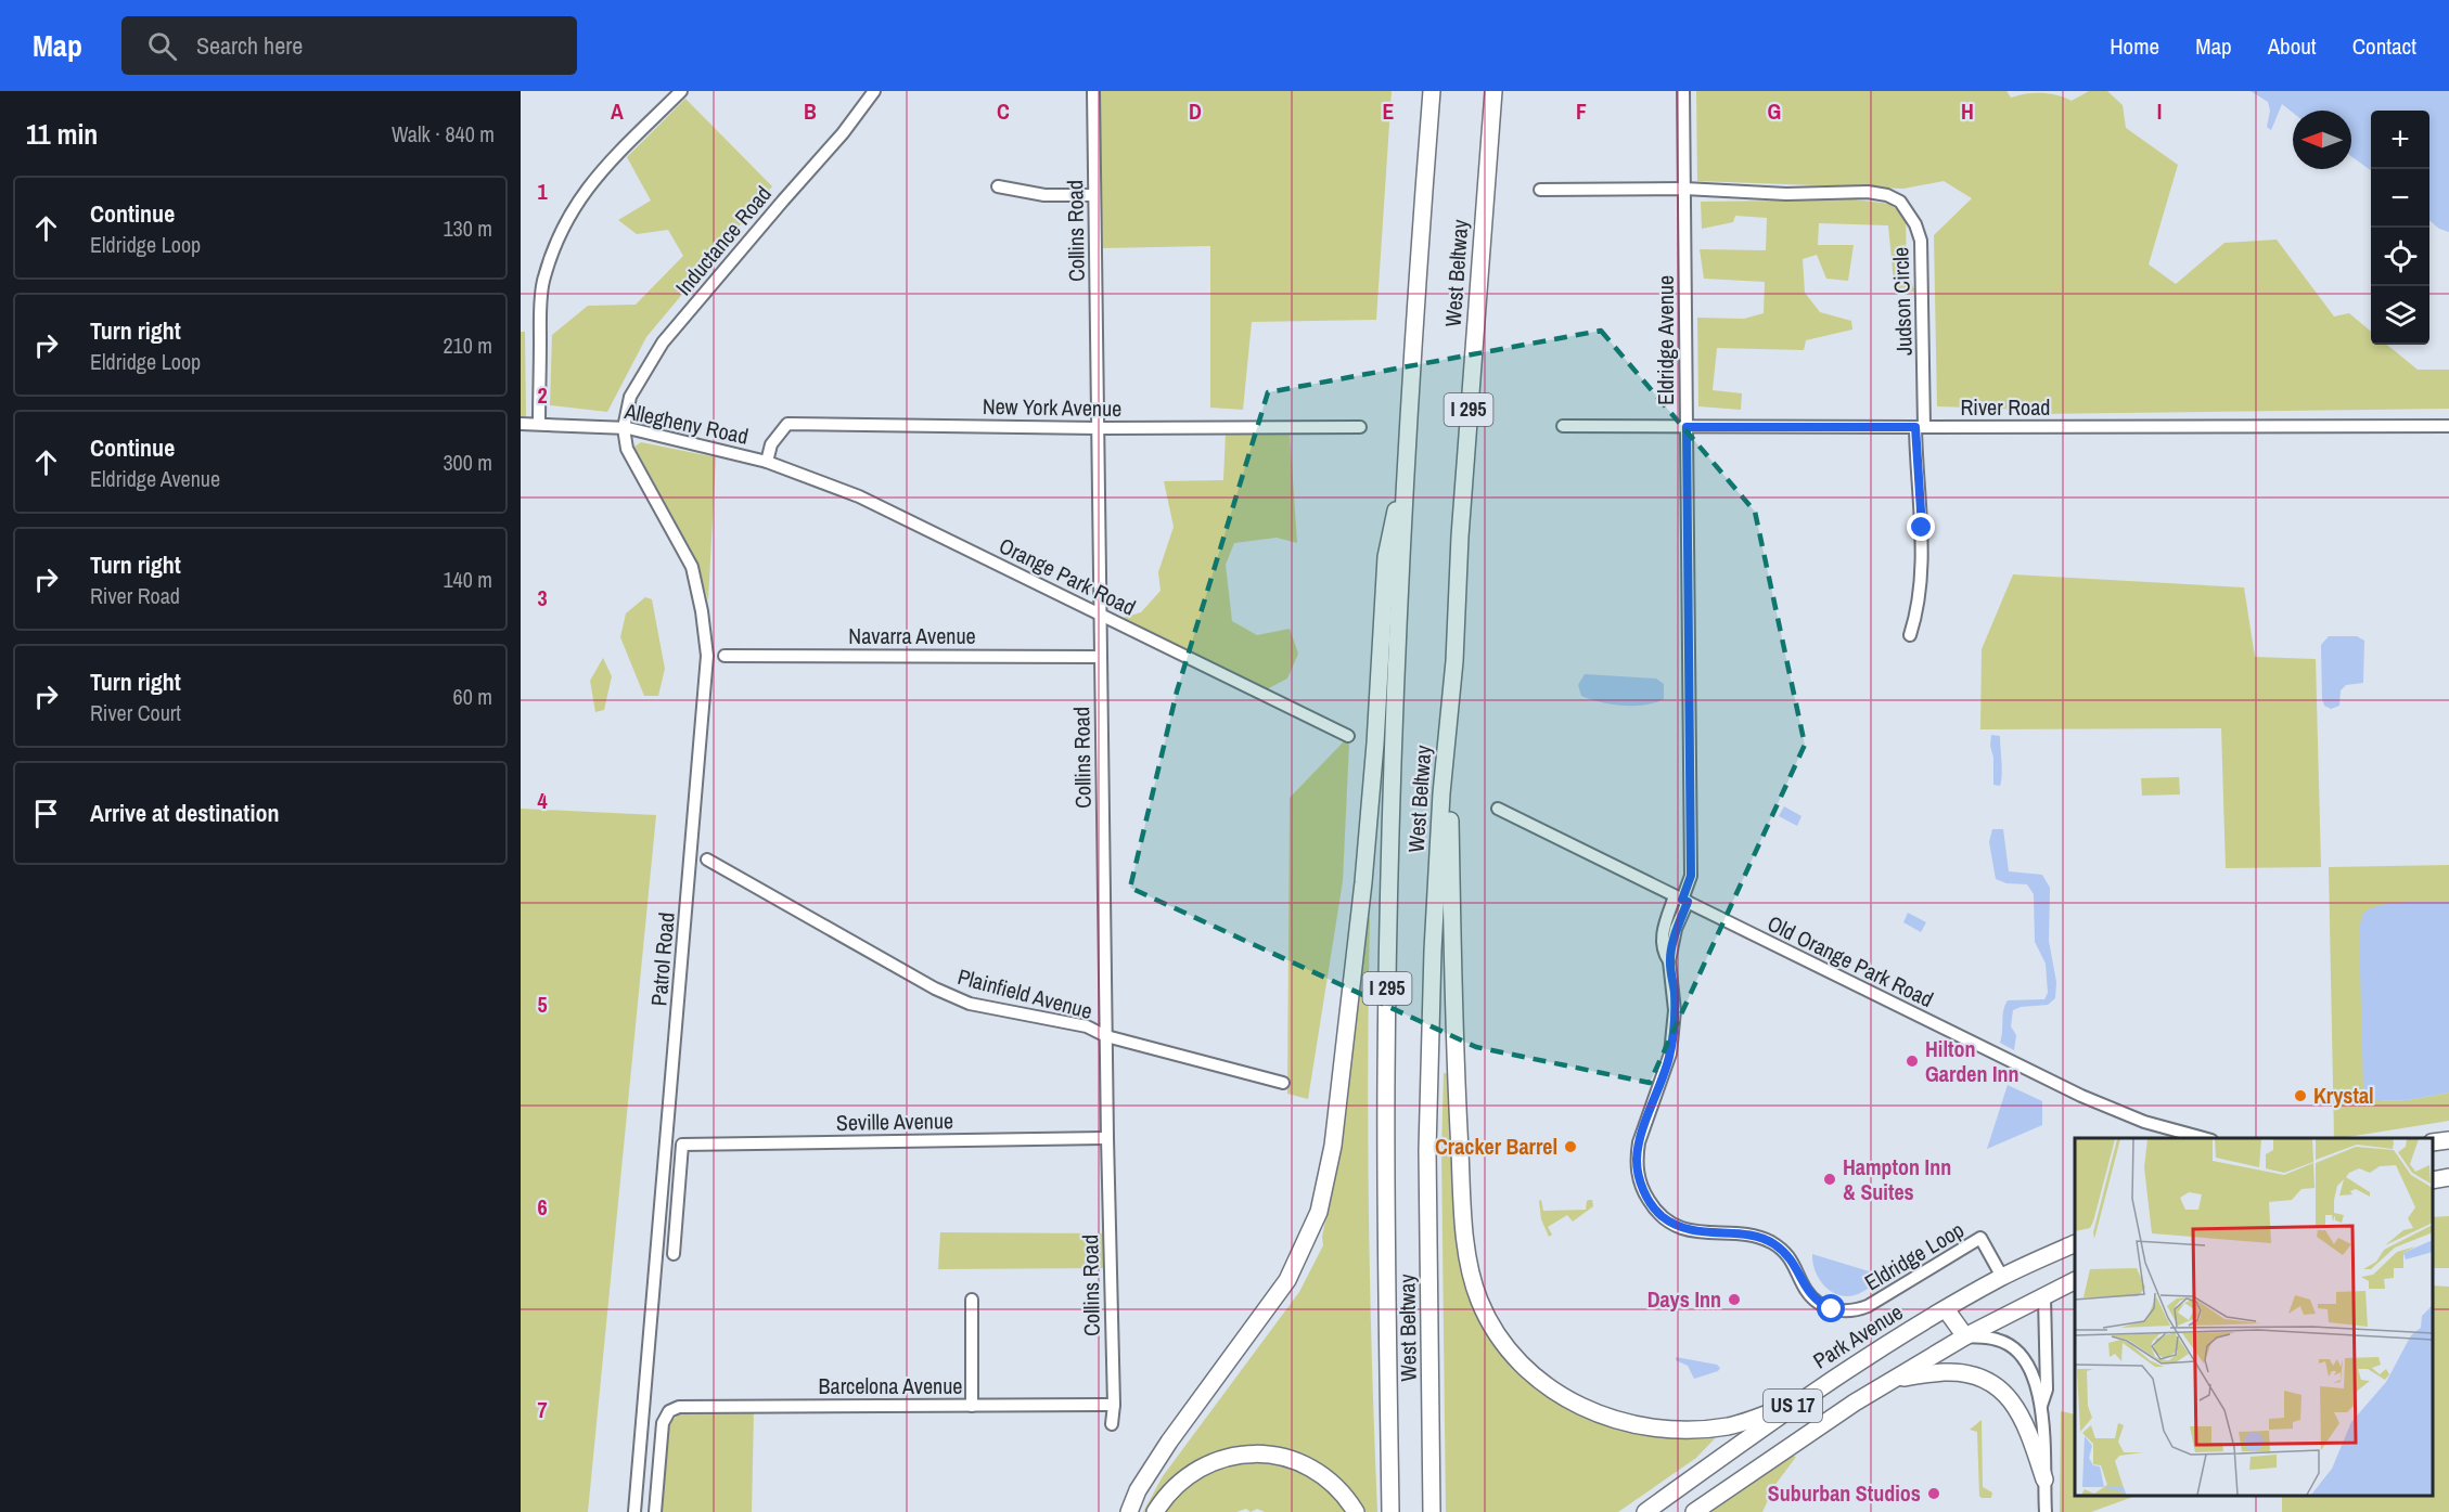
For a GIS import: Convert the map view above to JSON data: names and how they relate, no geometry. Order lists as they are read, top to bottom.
{
  "streets": {
    "highway": [
      "West Beltway",
      "I 295",
      "Park Avenue",
      "US 17"
    ],
    "street": [
      "Collins Road",
      "Inductance Road",
      "Judson Circle",
      "Eldridge Avenue",
      "New York Avenue",
      "River Road",
      "Allegheny Road",
      "Orange Park Road",
      "Navarra Avenue",
      "Patrol Road",
      "Old Orange Park Road",
      "Plainfield Avenue",
      "Seville Avenue",
      "Eldridge Loop",
      "Barcelona Avenue"
    ]
  },
  "crossings": [
    ["Collins Road", "New York Avenue"],
    ["Collins Road", "Orange Park Road"],
    ["Collins Road", "Navarra Avenue"],
    ["Collins Road", "Plainfield Avenue"],
    ["Collins Road", "Seville Avenue"],
    ["Collins Road", "Barcelona Avenue"],
    ["Inductance Road", "Allegheny Road"],
    ["Inductance Road", "Patrol Road"],
    ["Judson Circle", "Eldridge Avenue"],
    ["Judson Circle", "River Road"],
    ["Eldridge Avenue", "River Road"],
    ["Eldridge Avenue", "Old Orange Park Road"],
    ["Eldridge Avenue", "Eldridge Loop"],
    ["New York Avenue", "Allegheny Road"],
    ["New York Avenue", "Orange Park Road"],
    ["Allegheny Road", "Orange Park Road"],
    ["Allegheny Road", "Patrol Road"],
    ["Old Orange Park Road", "Eldridge Loop"],
    ["Eldridge Loop", "Park Avenue"]
  ],
  "places": [
    "Hilton Garden Inn",
    "Krystal",
    "Cracker Barrel",
    "Hampton Inn & Suites",
    "Days Inn",
    "Suburban Studios"
  ],
  "north": "left",
  "page": {
    "header": "Map",
    "search": "Search here",
    "nav": [
      "Home",
      "Map",
      "About",
      "Contact"
    ],
    "heading": ["11 min", "Walk · 840 m"],
    "map_buttons": ["+", "−"],
    "list": [
      ["Continue", "Eldridge Loop", "130 m"],
      ["Turn right", "Eldridge Loop", "210 m"],
      ["Continue", "Eldridge Avenue", "300 m"],
      ["Turn right", "River Road", "140 m"],
      ["Turn right", "River Court", "60 m"],
      "Arrive at destination"
    ]
  },
  "grid": {
    "columns": [
      "A",
      "B",
      "C",
      "D",
      "E",
      "F",
      "G",
      "H",
      "I"
    ],
    "rows": [
      "1",
      "2",
      "3",
      "4",
      "5",
      "6",
      "7"
    ]
  }
}
